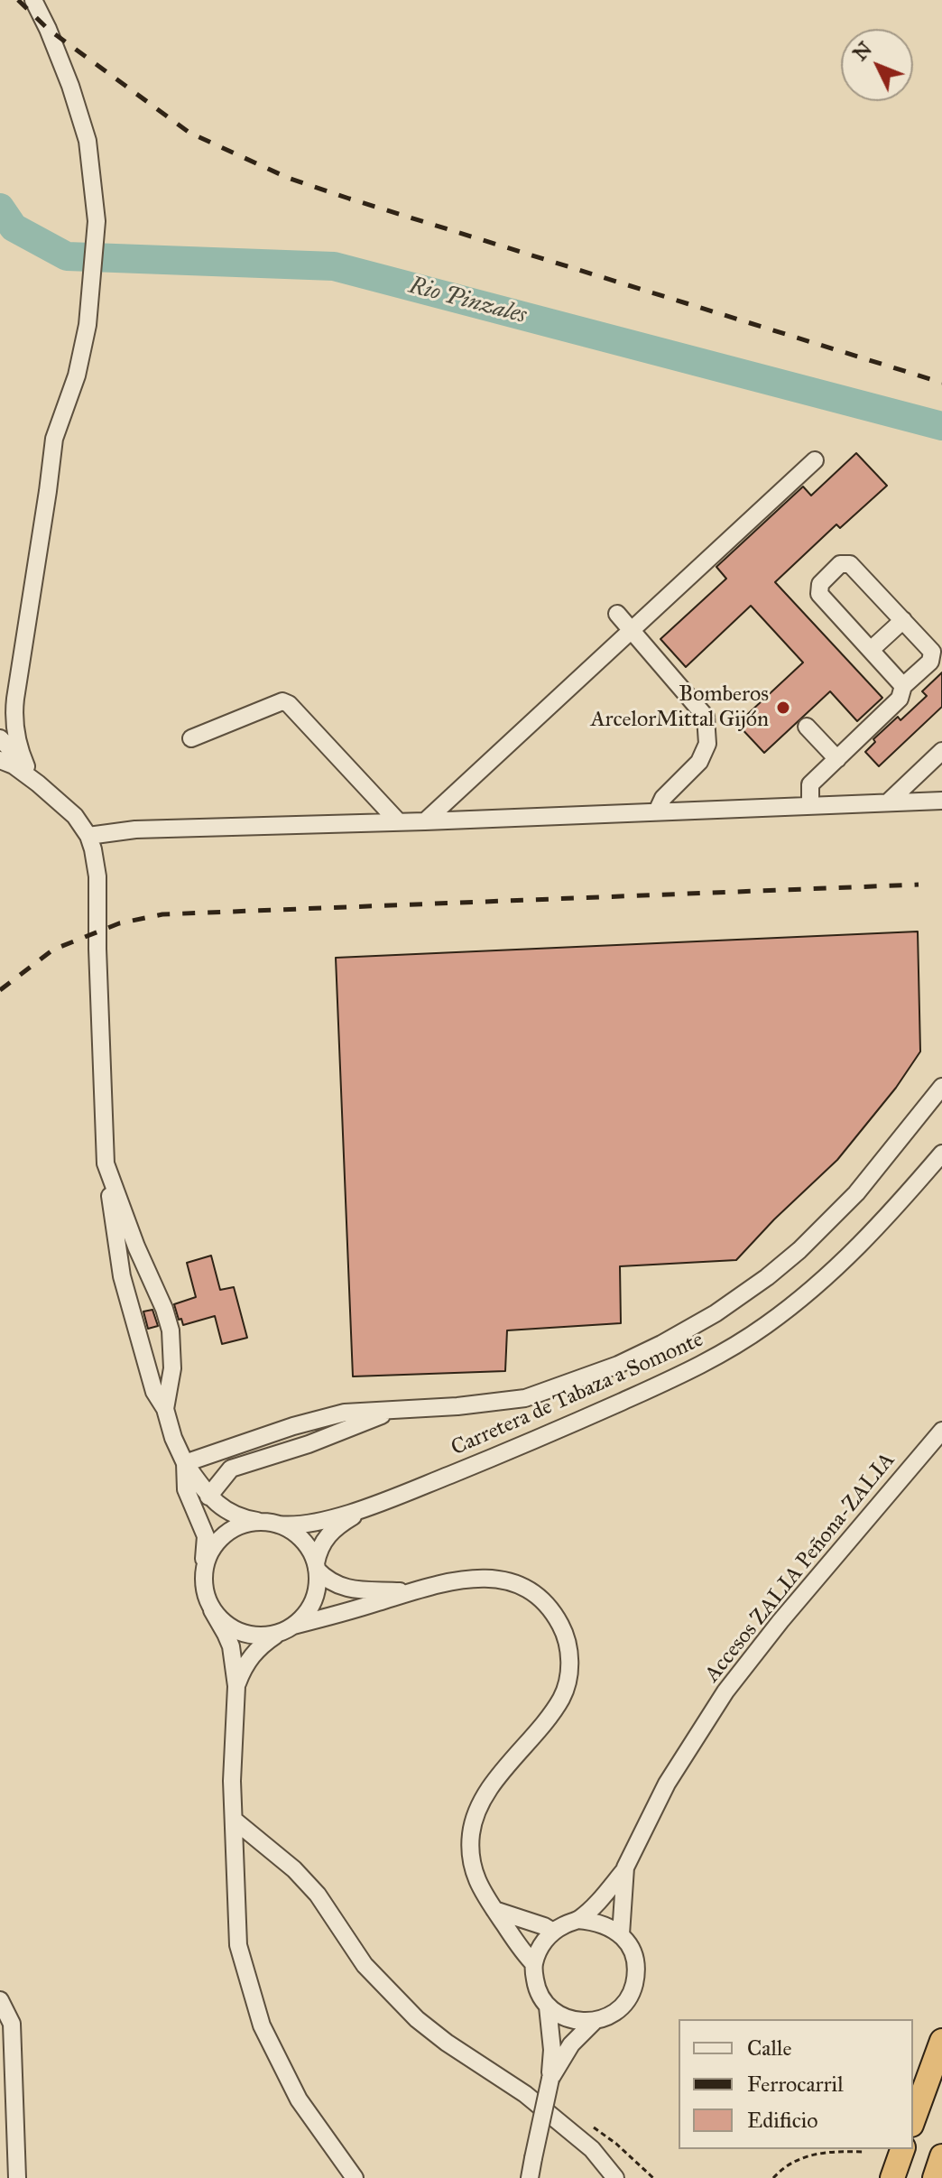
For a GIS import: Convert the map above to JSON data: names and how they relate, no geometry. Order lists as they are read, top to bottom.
{
  "streets": {
    "street": ["Carretera de Tabaza a Somonte", "Accesos ZALIA Peñona-ZALIA"]
  },
  "water": ["Rio Pinzales"],
  "places": ["Bomberos ArcelorMittal Gijón"],
  "legend": ["Calle", "Ferrocarril", "Edificio"],
  "north": "top left"
}
